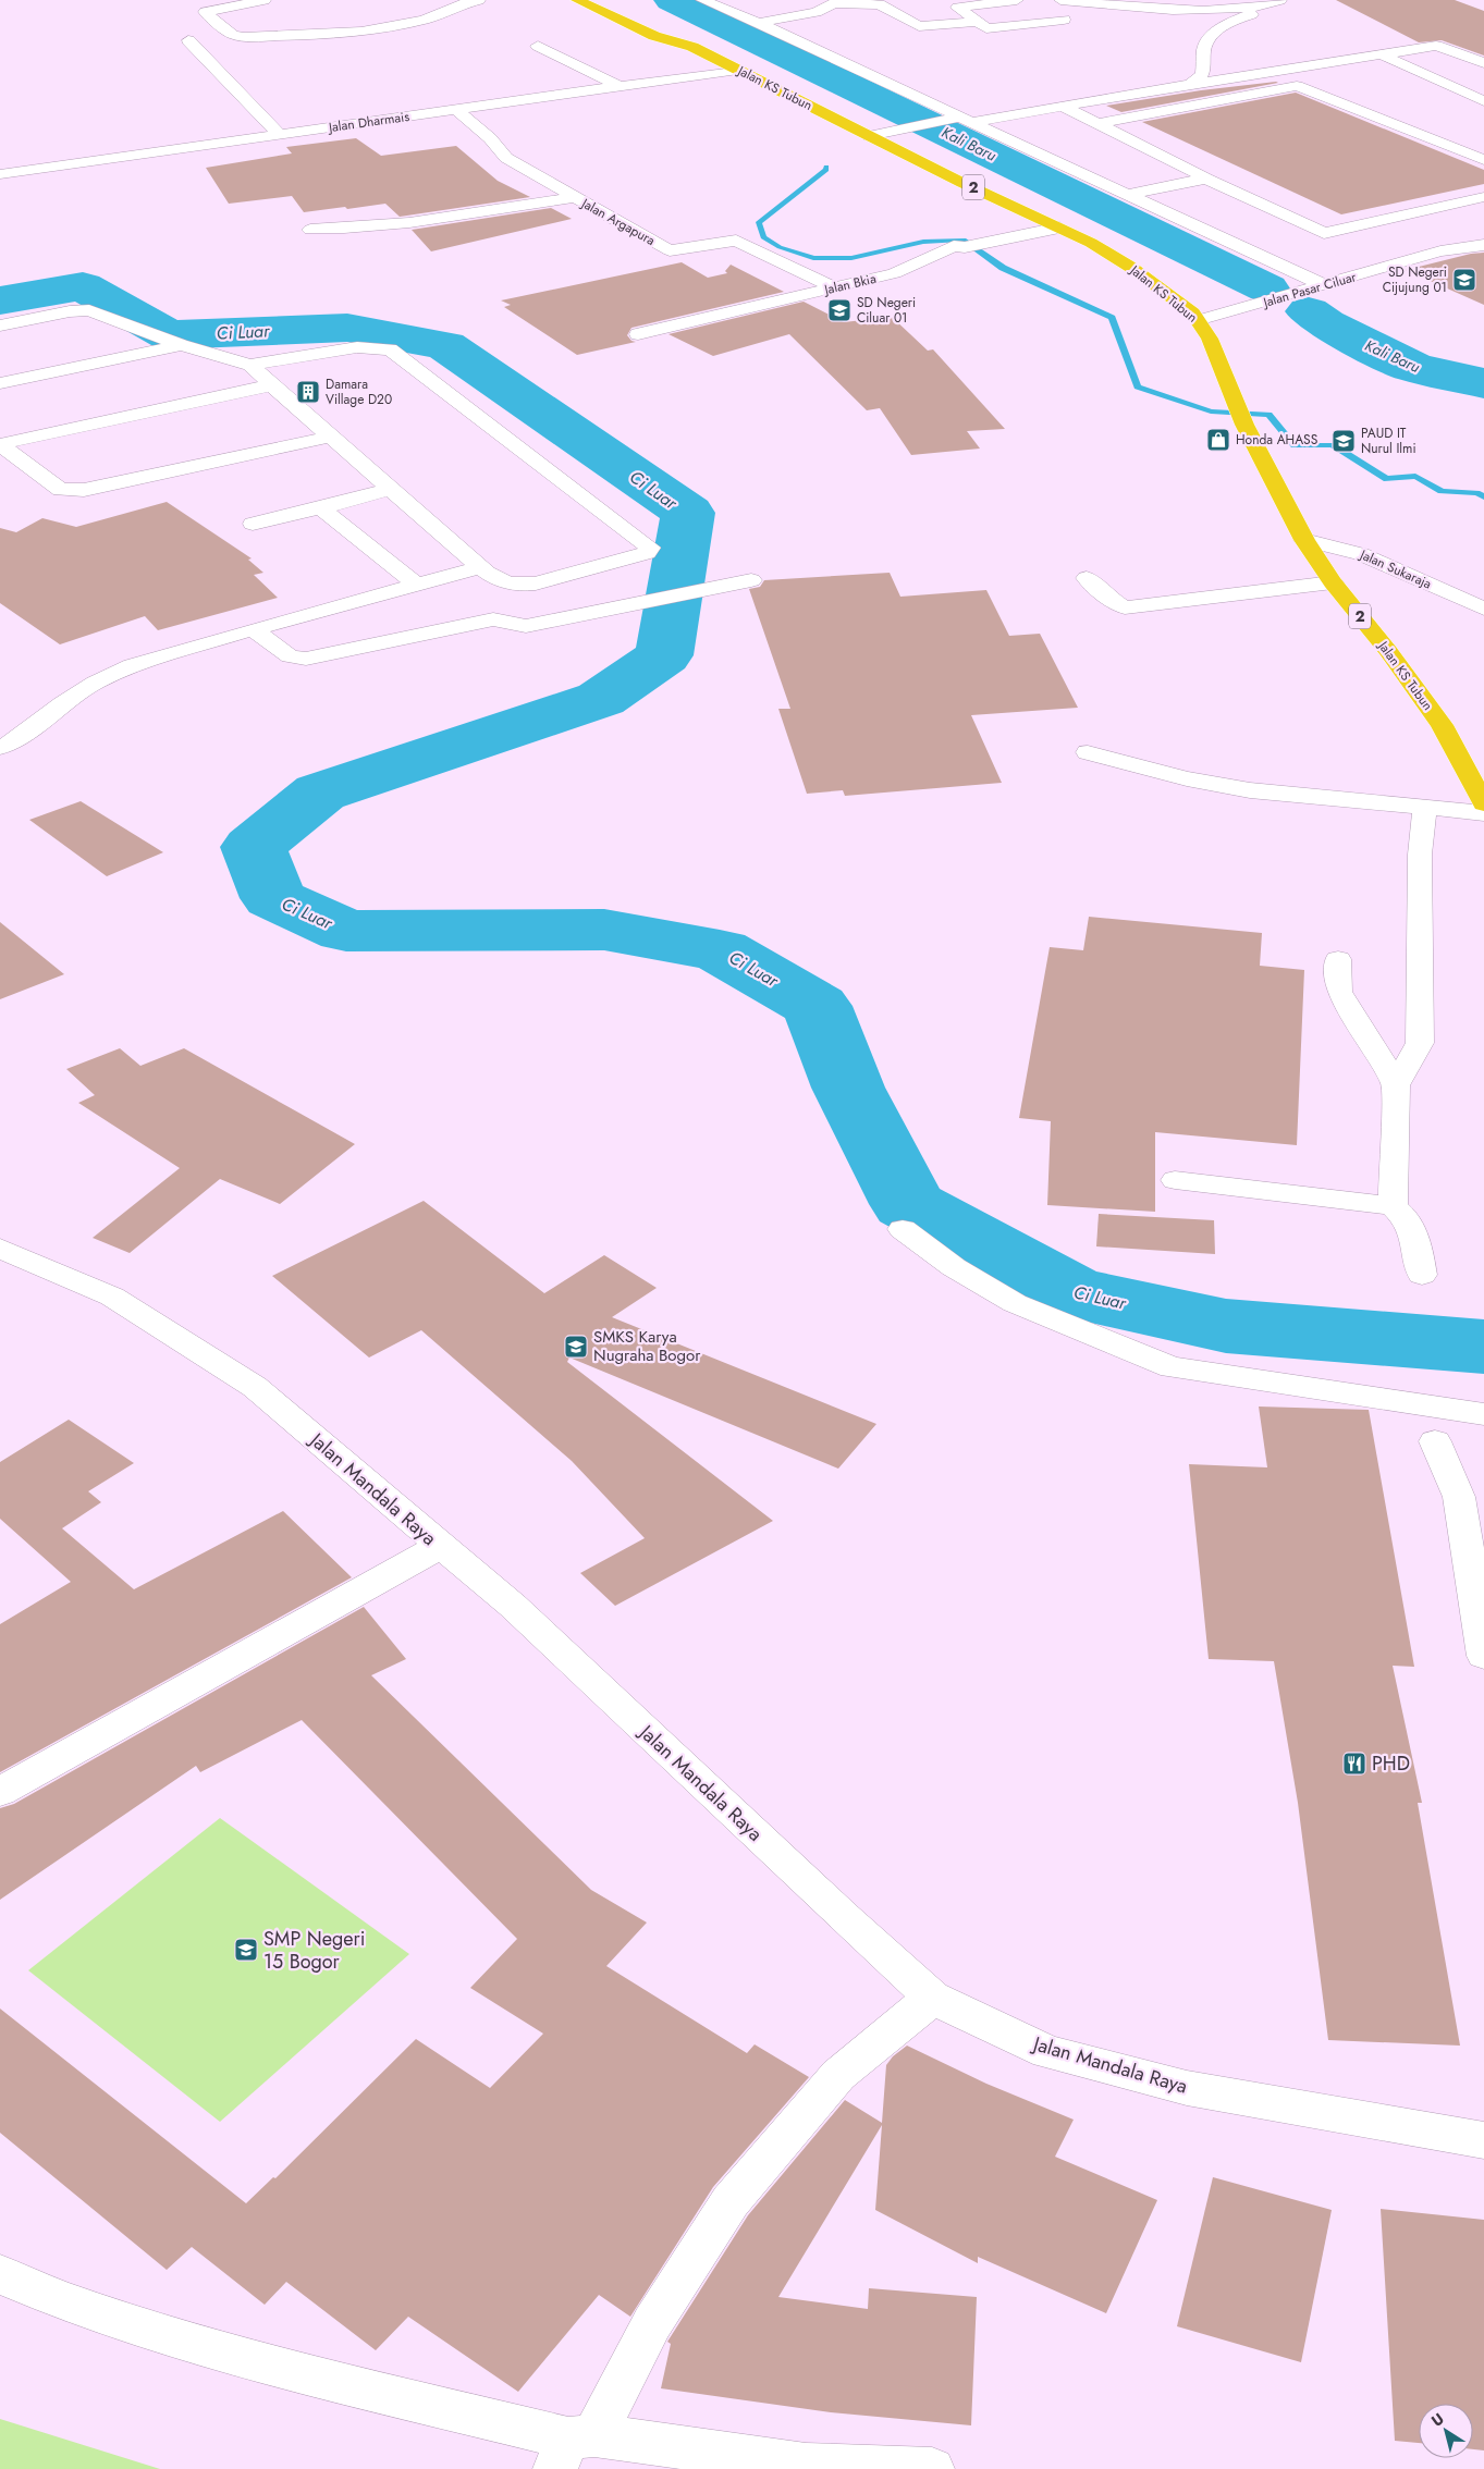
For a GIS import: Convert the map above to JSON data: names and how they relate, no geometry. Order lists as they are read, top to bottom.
{
  "streets": {
    "highway": ["Jalan KS Tubun", "2"],
    "street": [
      "Jalan Dharmais",
      "Jalan Argapura",
      "Jalan Bkia",
      "Jalan Pasar Ciluar",
      "Jalan Sukaraja",
      "Jalan Mandala Raya"
    ]
  },
  "crossings": [
    ["Jalan KS Tubun", "Jalan Dharmais"],
    ["Jalan KS Tubun", "2"],
    ["Jalan KS Tubun", "Jalan Bkia"],
    ["Jalan KS Tubun", "Jalan Pasar Ciluar"],
    ["Jalan KS Tubun", "Jalan Sukaraja"],
    ["Jalan Dharmais", "Jalan Argapura"],
    ["Jalan Argapura", "Jalan Bkia"]
  ],
  "water": ["Kali Baru", "Ci Luar"],
  "places": {
    "school or university": [
      "SD Negeri Cijujung 01",
      "SD Negeri Ciluar 01",
      "PAUD IT Nurul Ilmi",
      "SMKS Karya Nugraha Bogor",
      "SMP Negeri 15 Bogor"
    ],
    "building": ["Damara Village D20"],
    "shop": ["Honda AHASS"],
    "restaurant": ["PHD"]
  },
  "north": "top left"
}
